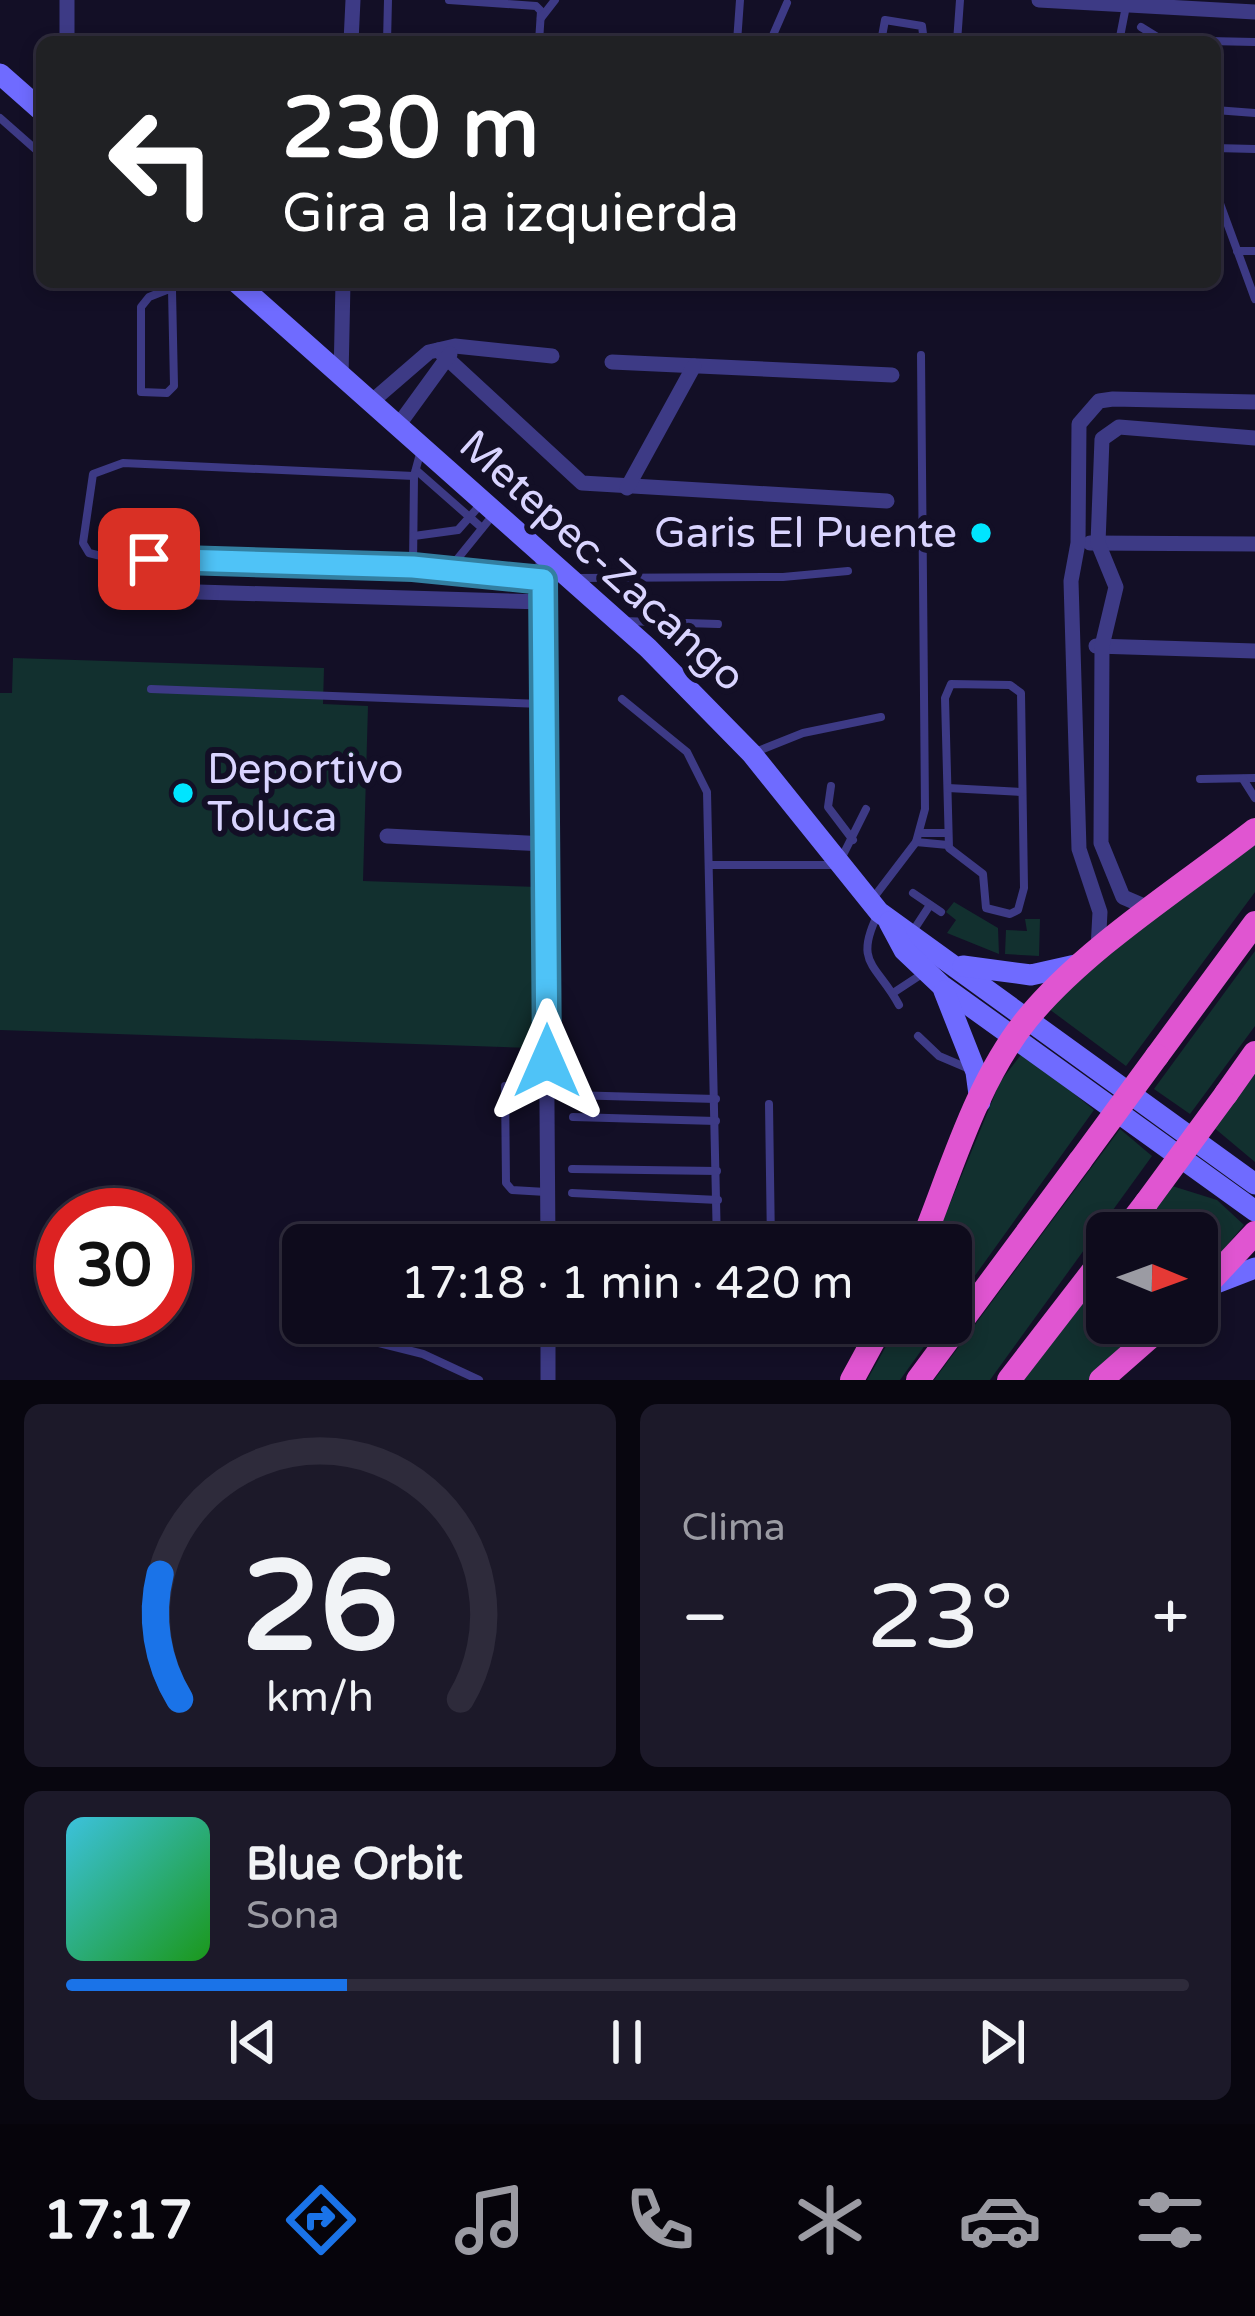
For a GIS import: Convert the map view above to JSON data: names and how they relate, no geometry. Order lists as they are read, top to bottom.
{
  "streets": {
    "main road": ["Metepec-Zacango"]
  },
  "places": ["Garis El Puente", "Deportivo Toluca"],
  "north": "right",
  "page": {
    "turn": ["230 m", "Gira a la izquierda"],
    "limit": "30",
    "trip": "17:18 · 1 min · 420 m",
    "tile": "Clima",
    "heat": ["−", "23°", "+"],
    "song": ["Blue Orbit", "Sona"],
    "tabs": "17:17",
    "gauge": ["26", "km/h"]
  }
}
